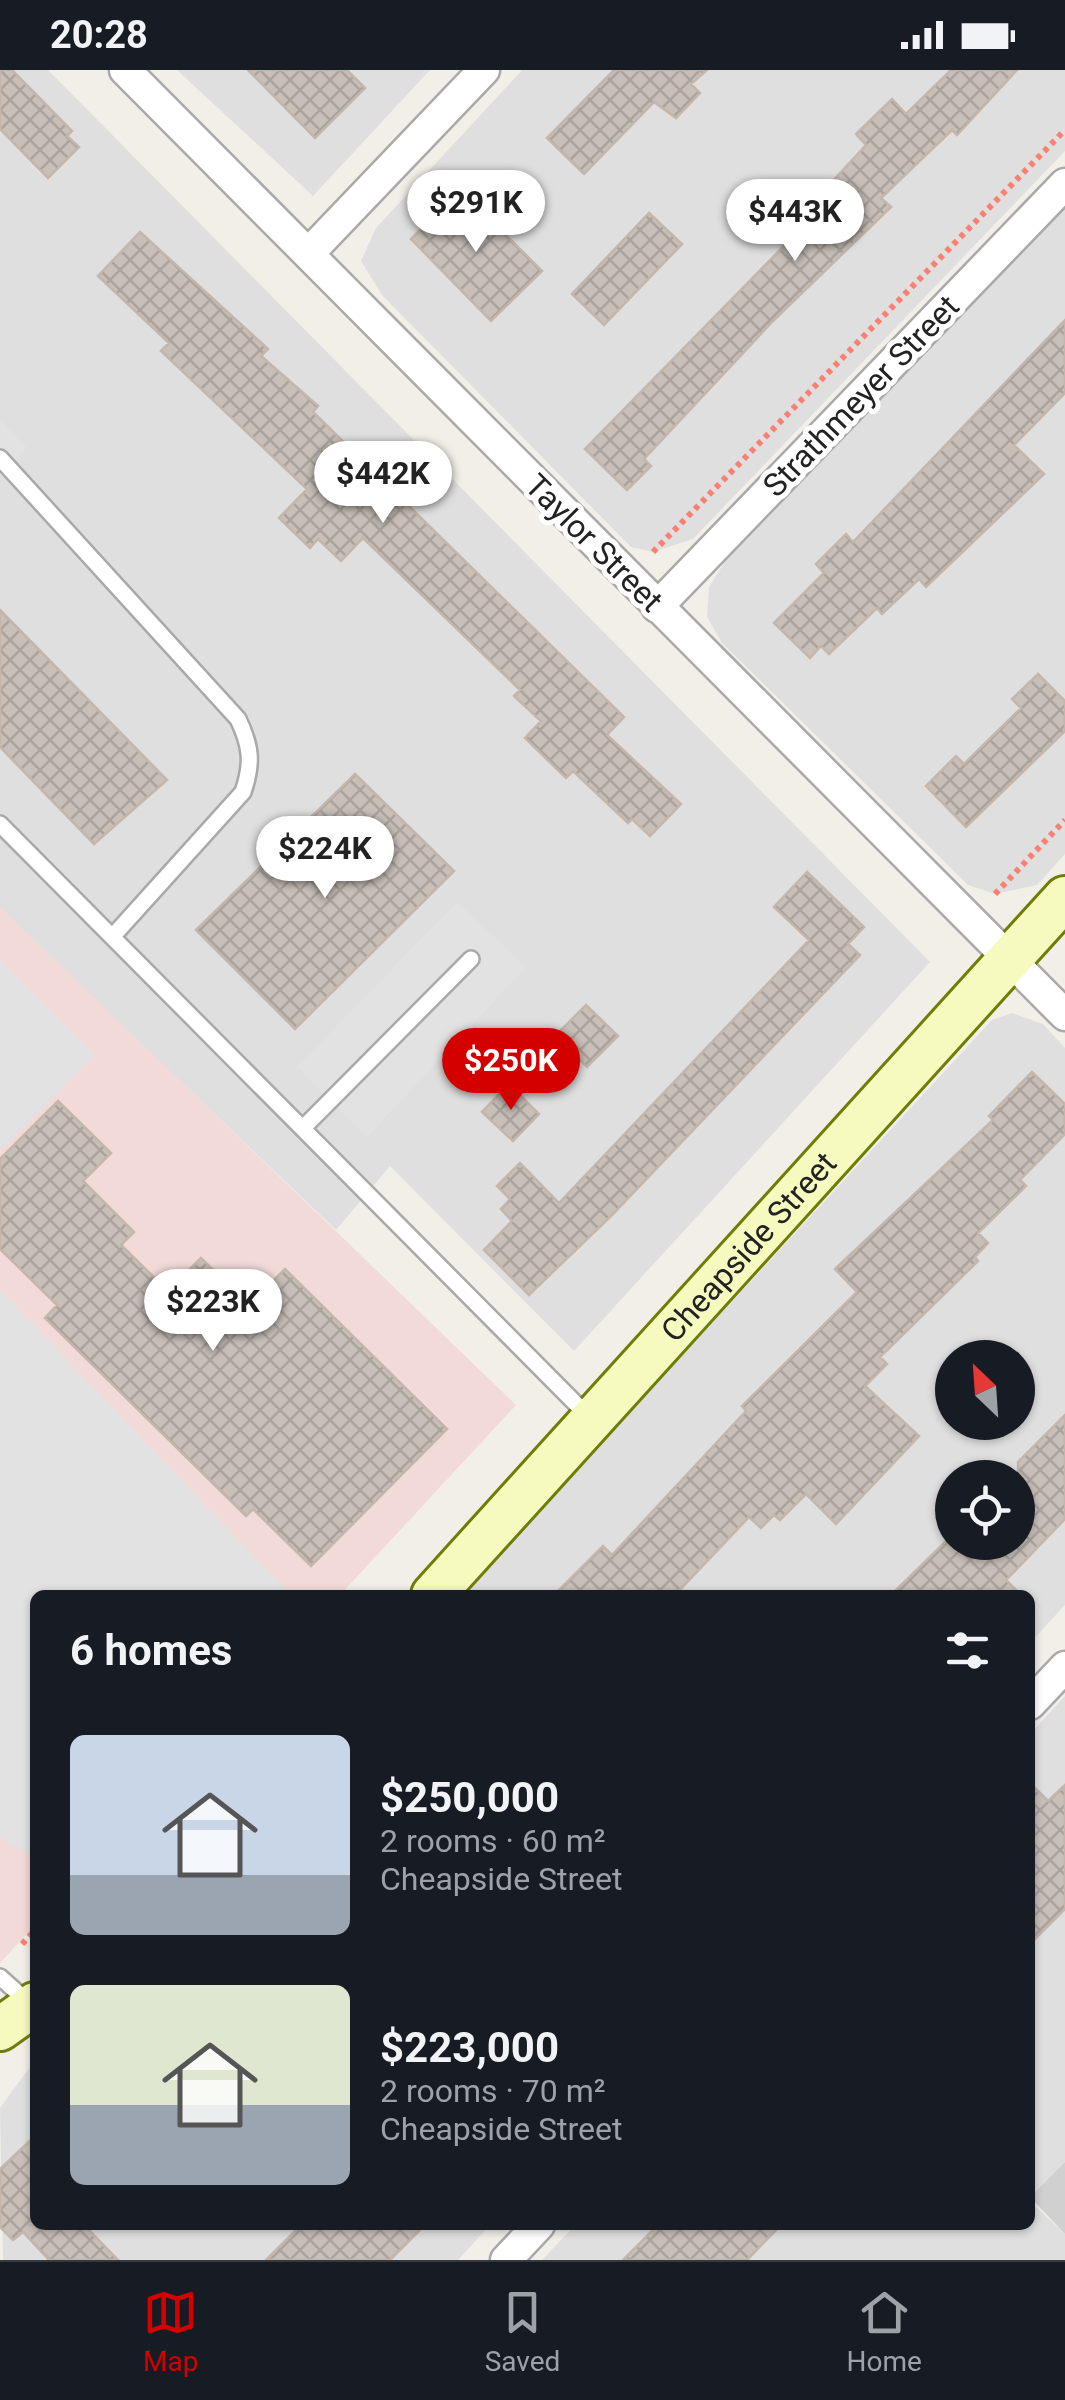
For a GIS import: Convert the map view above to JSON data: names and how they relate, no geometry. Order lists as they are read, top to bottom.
{
  "streets": {
    "street": ["Strathmeyer Street", "Taylor Street", "Cheapside Street"]
  },
  "crossings": [
    ["Strathmeyer Street", "Taylor Street"],
    ["Taylor Street", "Cheapside Street"]
  ],
  "north": "top left",
  "page": {
    "status": "20:28",
    "price": [
      "$291K",
      "$443K",
      "$442K",
      "$224K",
      "$250K",
      "$223K"
    ],
    "heading": "6 homes",
    "list": [
      {
        "name": "$250,000",
        "note": "2 rooms · 60 m² · Cheapside Street"
      },
      {
        "name": "$223,000",
        "note": "2 rooms · 70 m² · Cheapside Street"
      }
    ],
    "tabs": ["Map", "Saved", "Home"]
  }
}
